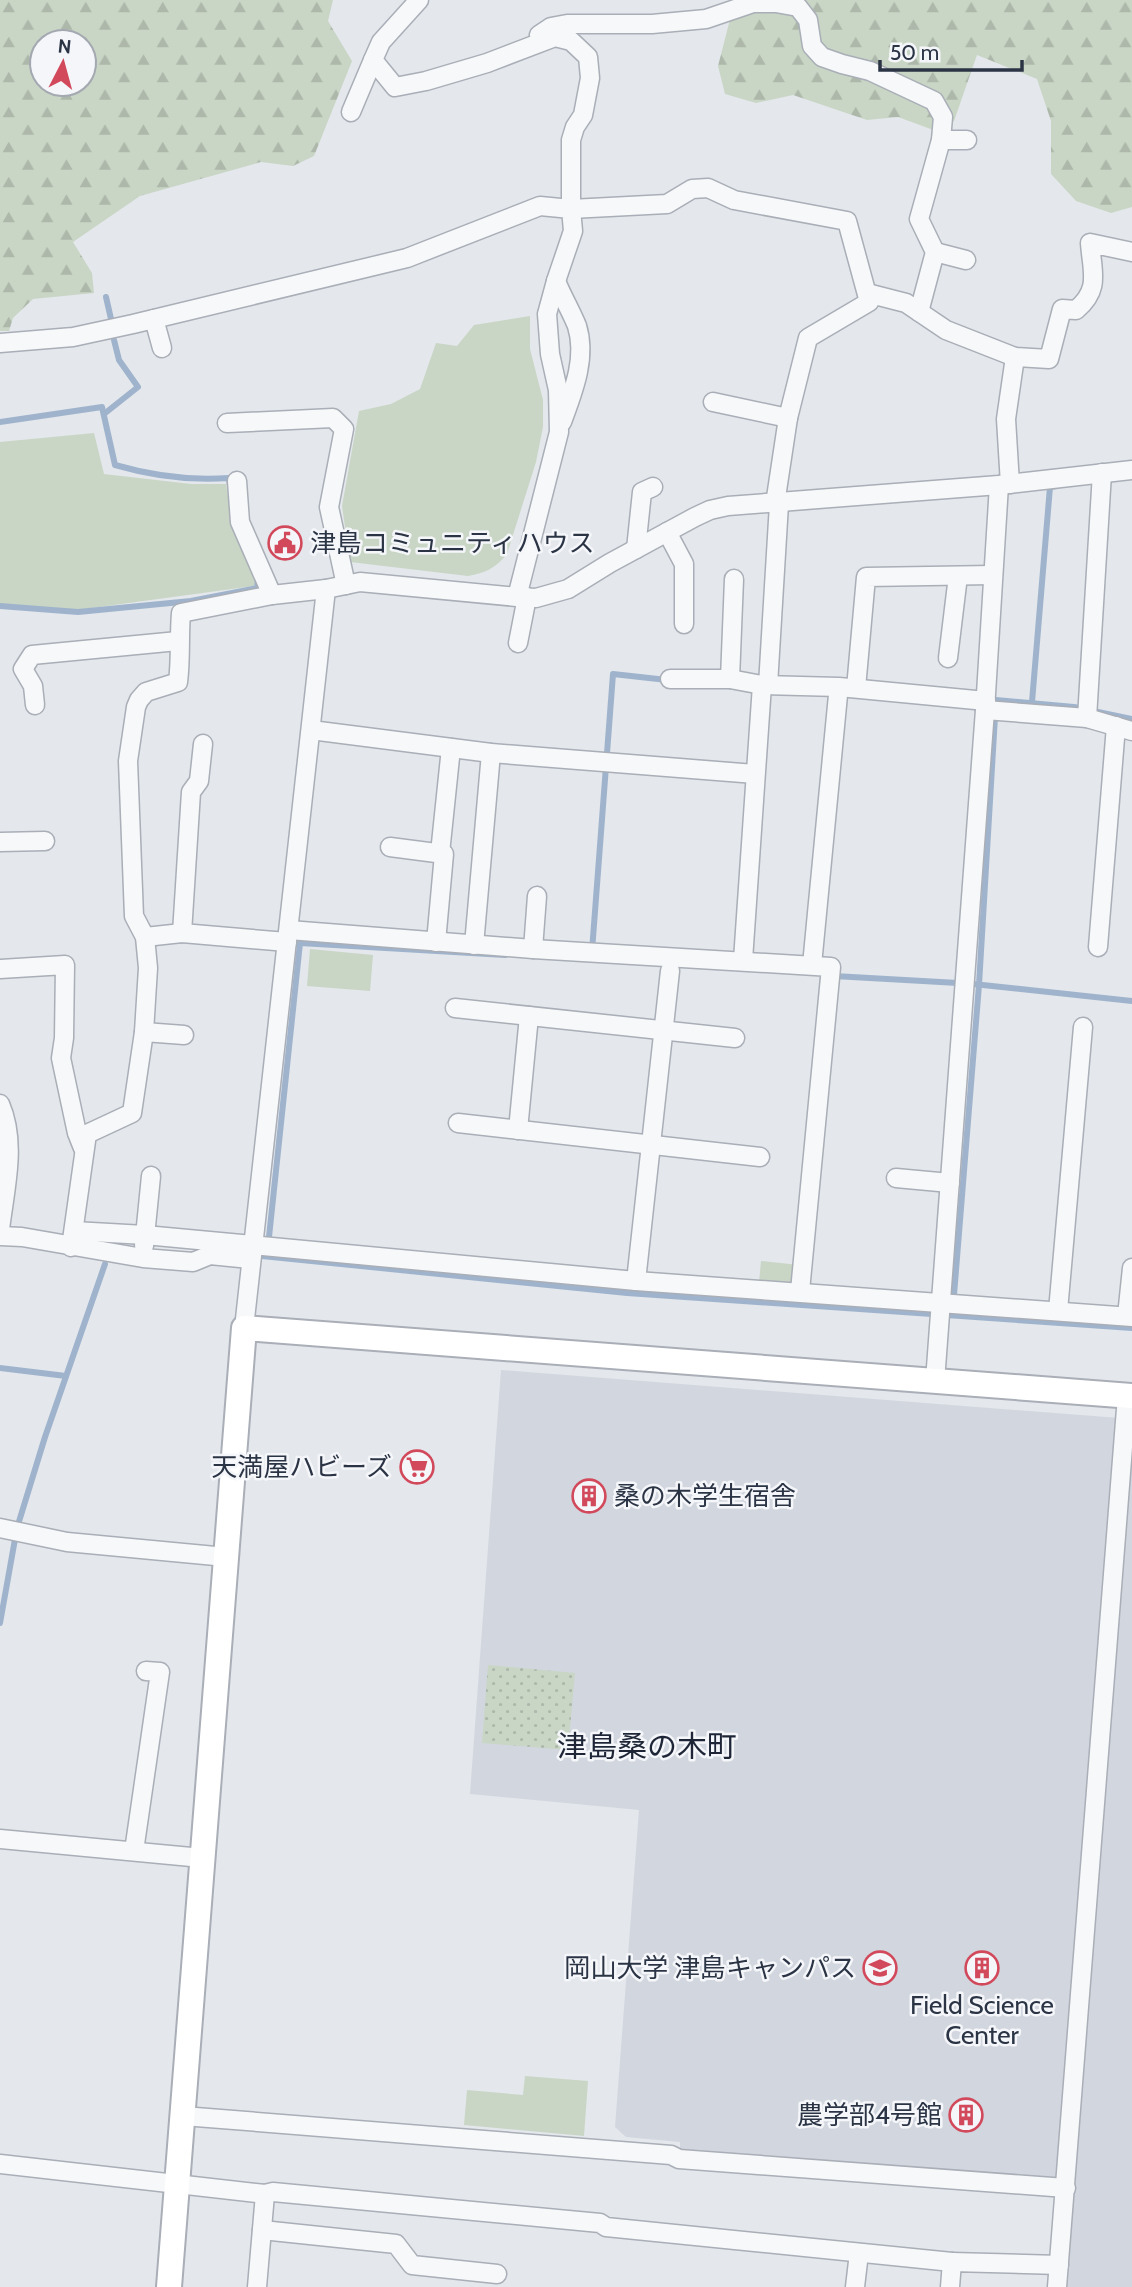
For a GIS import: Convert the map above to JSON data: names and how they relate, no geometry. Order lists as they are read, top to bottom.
{
  "districts": ["津島桑の木町"],
  "places": {
    "public building": ["津島コミュニティハウス"],
    "supermarket": ["天満屋ハビーズ"],
    "building": ["桑の木学生宿舎", "Field Science Center", "農学部4号館"],
    "school or university": ["岡山大学 津島キャンパス"]
  },
  "scale_bar": "50 m",
  "north": "top"
}
